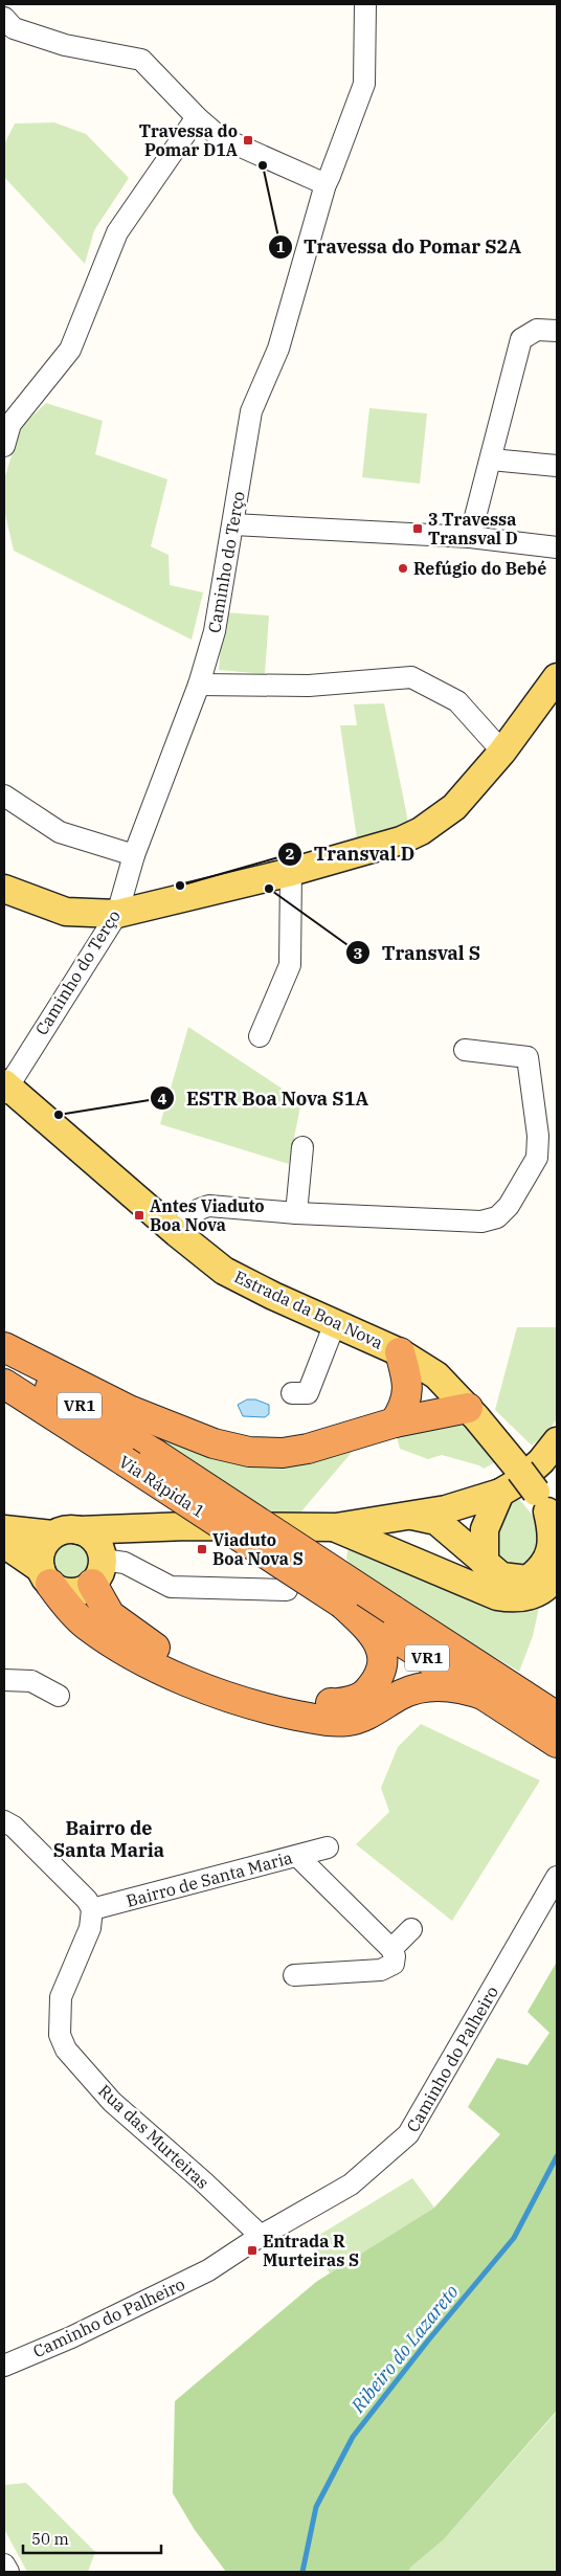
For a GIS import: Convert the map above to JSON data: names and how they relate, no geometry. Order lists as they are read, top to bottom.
{
  "streets": {
    "highway": ["VR1", "Via Rápida 1"],
    "main road": ["Estrada da Boa Nova"],
    "street": [
      "Caminho do Terço",
      "Bairro de Santa Maria",
      "Caminho do Palheiro",
      "Rua das Murteiras"
    ]
  },
  "crossings": [
    ["Caminho do Terço", "Estrada da Boa Nova"],
    ["Bairro de Santa Maria", "Rua das Murteiras"],
    ["Caminho do Palheiro", "Rua das Murteiras"]
  ],
  "districts": ["Bairro de Santa Maria"],
  "water": ["Ribeiro do Lazareto"],
  "places": {
    "transit": [
      "Travessa do Pomar D1A",
      "3 Travessa Transval D",
      "Antes Viaduto Boa Nova",
      "Viaduto Boa Nova S",
      "Entrada R Murteiras S"
    ],
    "other": [
      "Travessa do Pomar S2A",
      "Refúgio do Bebé",
      "Transval D",
      "Transval S",
      "ESTR Boa Nova S1A"
    ]
  },
  "scale_bar": "50 m"
}
